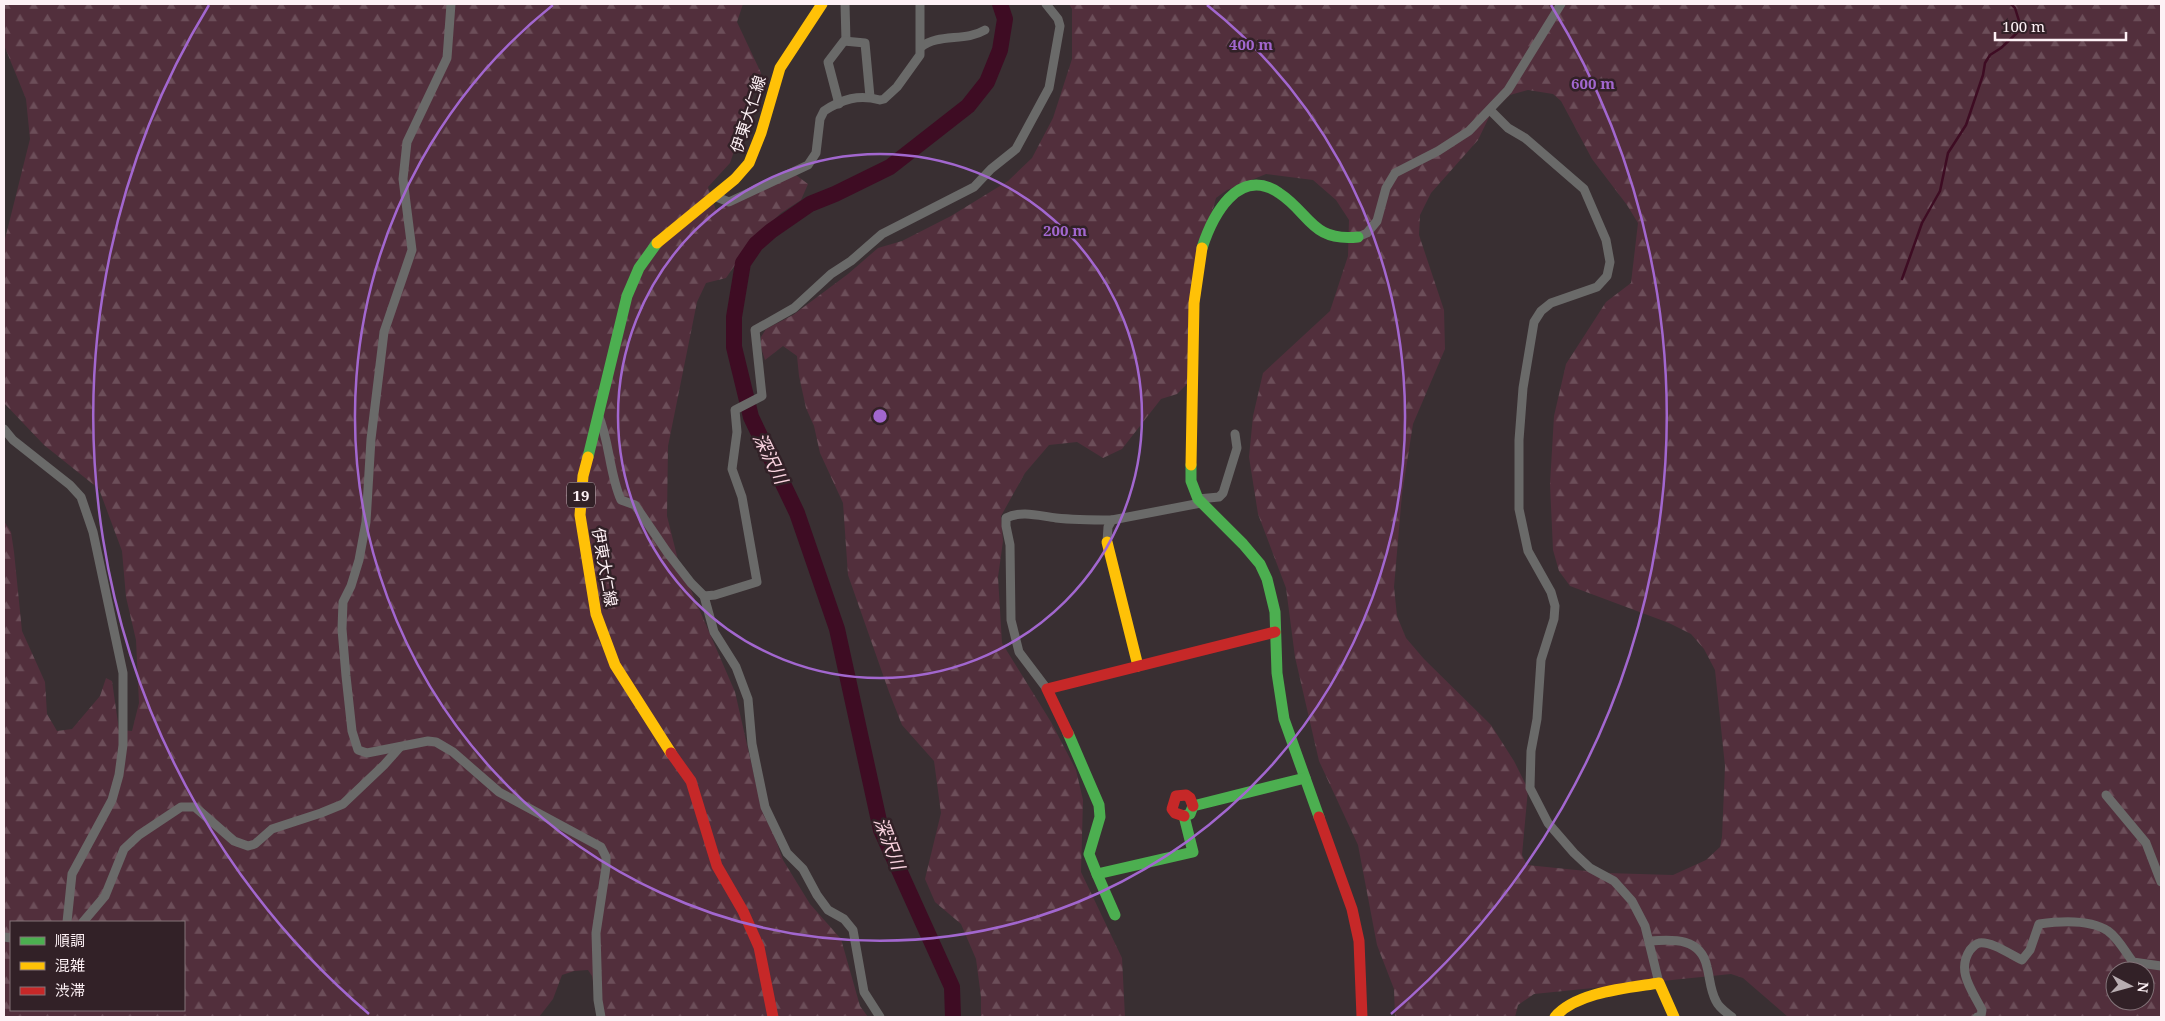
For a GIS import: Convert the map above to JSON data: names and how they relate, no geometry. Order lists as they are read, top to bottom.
{
  "streets": {
    "street": ["伊東大仁線", "19"]
  },
  "water": ["深沢川"],
  "legend": ["順調", "混雑", "渋滞"],
  "scale_bar": "100 m",
  "north": "right",
  "rings": ["400 m", "600 m", "200 m"]
}
